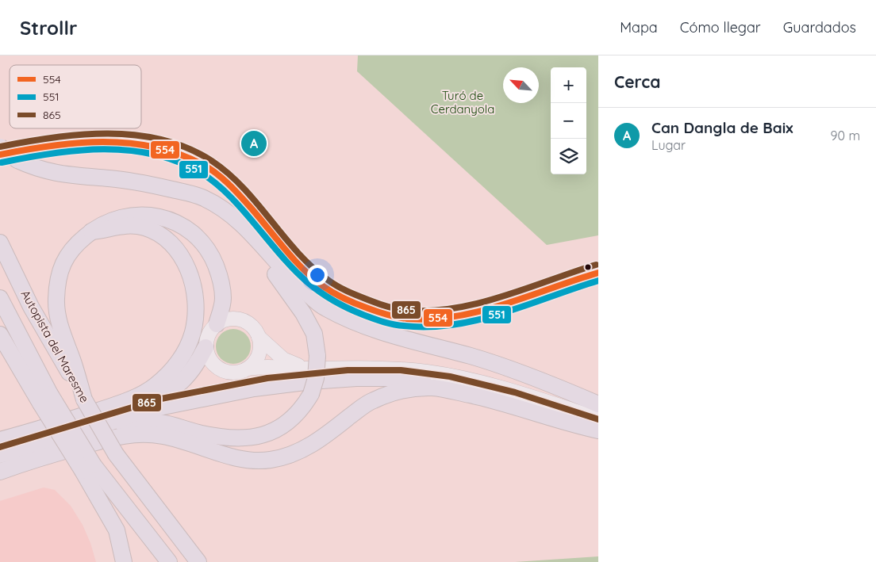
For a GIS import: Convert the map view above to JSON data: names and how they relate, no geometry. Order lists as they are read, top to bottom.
{
  "streets": {
    "highway": ["Autopista del Maresme"]
  },
  "parks": ["Turó de Cerdanyola"],
  "lines": ["transit line 865", "transit line 554", "transit line 551"],
  "legend": ["554", "551", "865"],
  "north": "top left",
  "page": {
    "header": "Strollr",
    "nav": ["Mapa", "Cómo llegar", "Guardados"],
    "heading": "Cerca",
    "map_buttons": ["+", "−"],
    "list": [
      {
        "mark": "A",
        "name": "Can Dangla de Baix",
        "note": "Lugar",
        "value": "90 m"
      }
    ],
    "pins": "A"
  }
}
